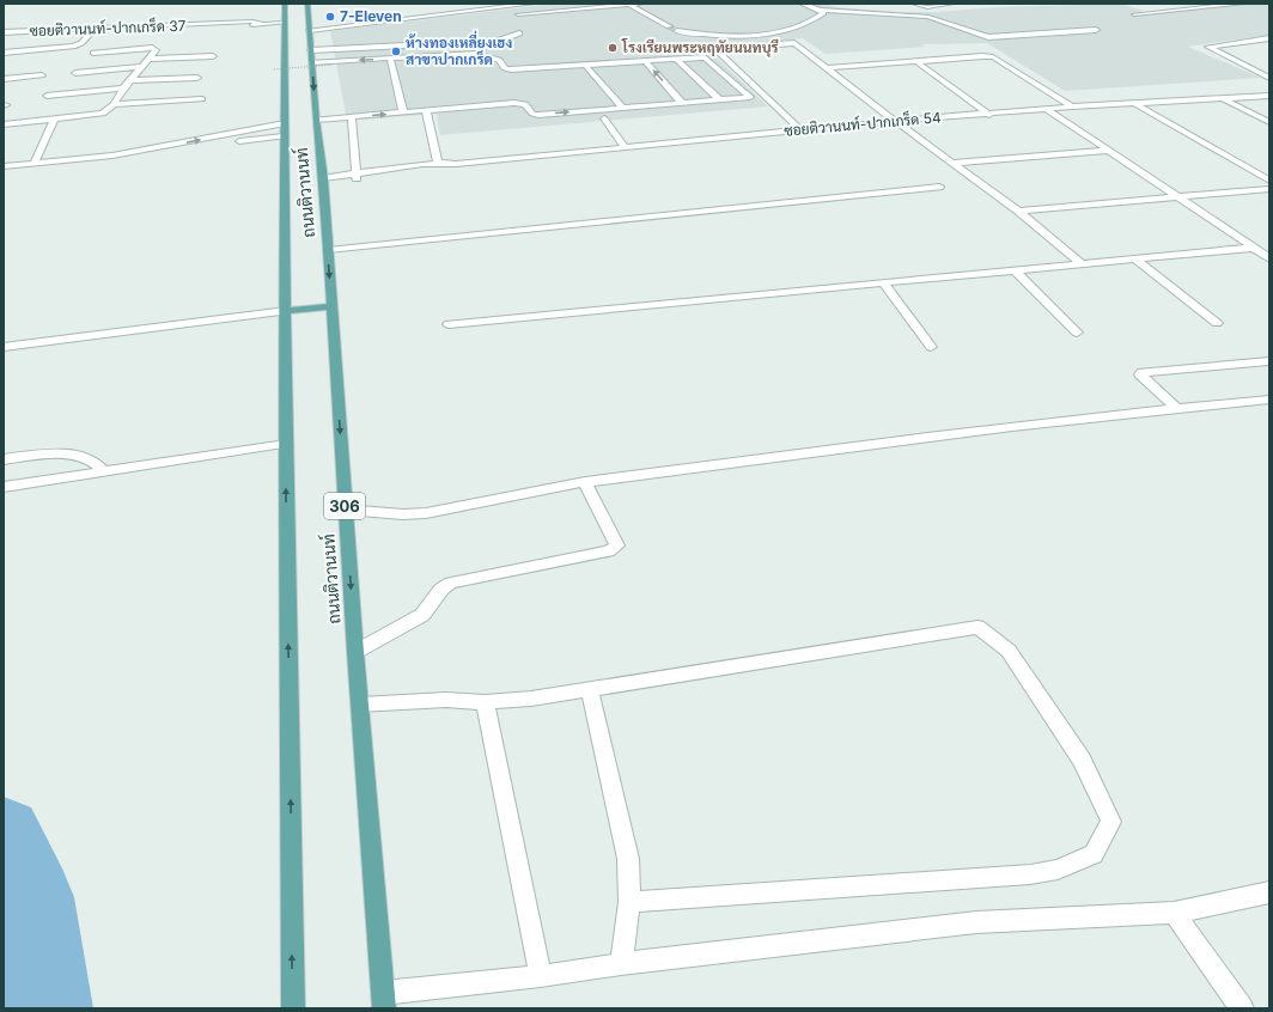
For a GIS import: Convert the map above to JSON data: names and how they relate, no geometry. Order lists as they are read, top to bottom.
{
  "streets": {
    "main road": ["ถนนติวานนท์", "306"],
    "street": ["ซอยติวานนท์-ปากเกร็ด 37", "ซอยติวานนท์-ปากเกร็ด 54"]
  },
  "crossings": [
    ["ซอยติวานนท์-ปากเกร็ด 37", "ถนนติวานนท์"],
    ["ซอยติวานนท์-ปากเกร็ด 54", "ถนนติวานนท์"]
  ],
  "places": ["7-Eleven", "โรงเรียนพระหฤทัยนนทบุรี", "ห้างทองเหลี่ยงเฮง สาขาปากเกร็ด"]
}
